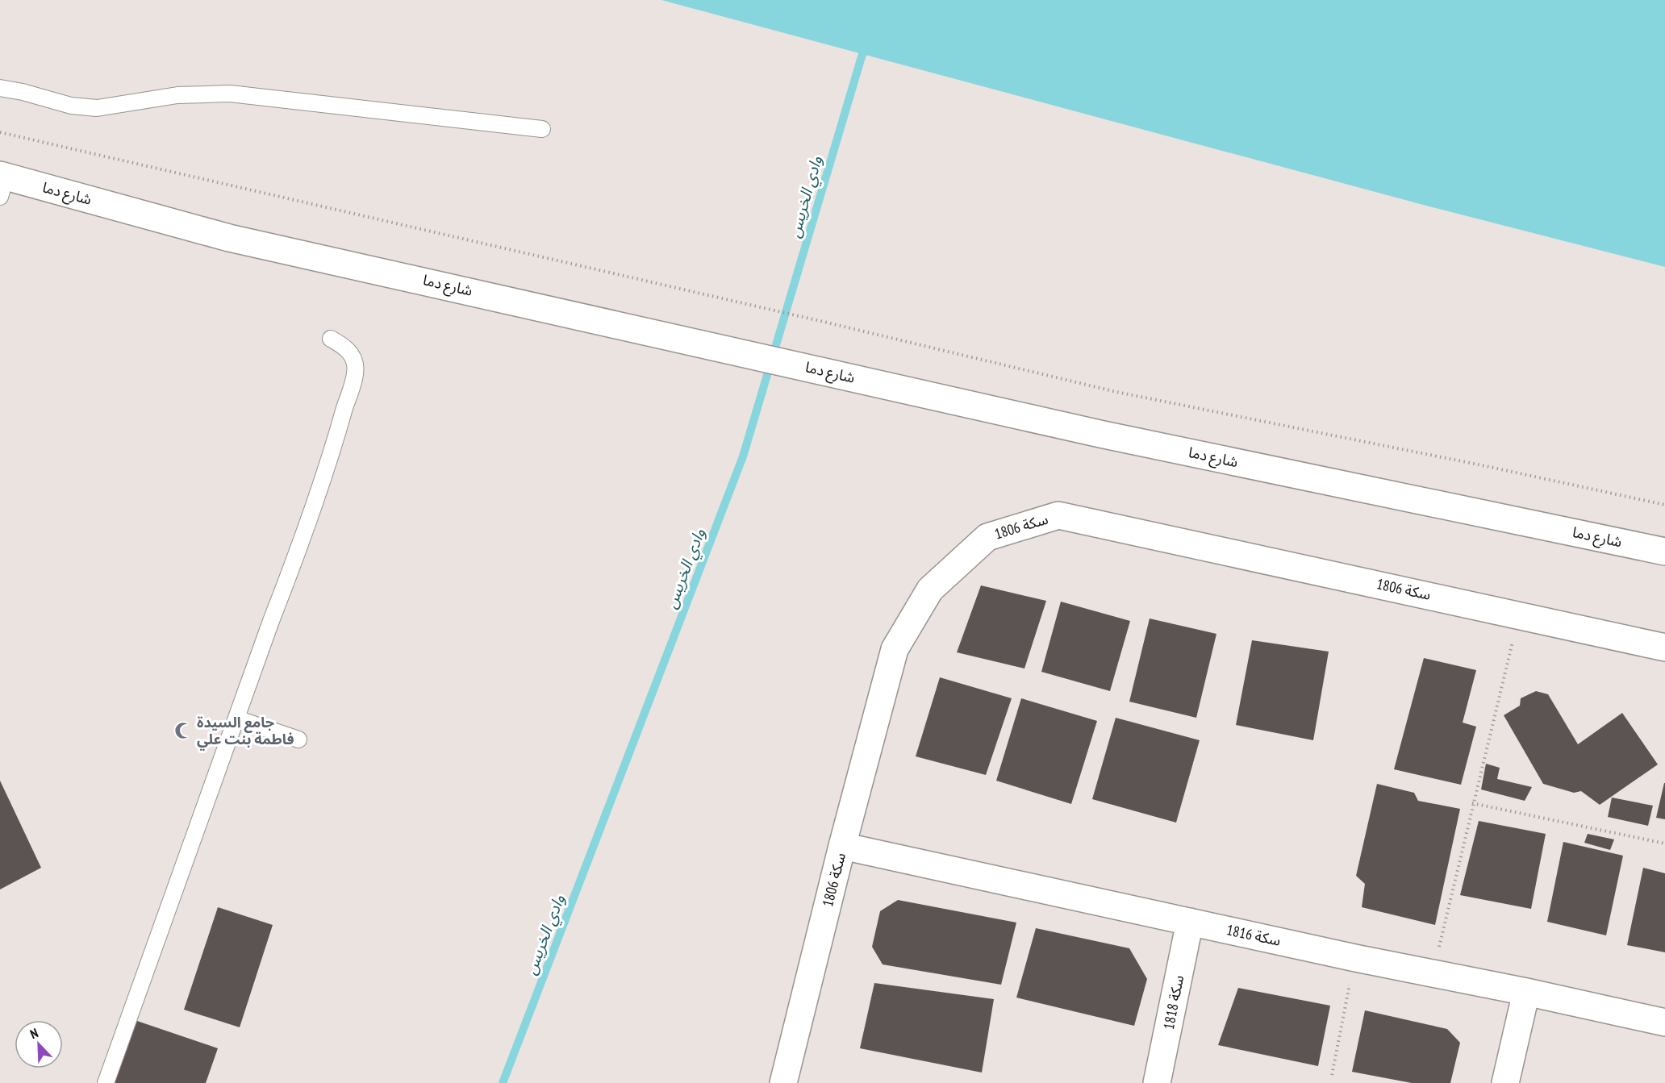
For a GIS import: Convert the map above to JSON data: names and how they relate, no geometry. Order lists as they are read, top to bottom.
{
  "streets": {
    "street": [
      "شارع دما",
      "سكة 1806",
      "سكة 1816",
      "سكة 1818"
    ]
  },
  "crossings": [
    ["سكة 1806", "سكة 1816"],
    ["سكة 1816", "سكة 1818"]
  ],
  "water": ["وادي الخريس"],
  "places": {
    "mosque": ["جامع السيدة فاطمة بنت علي"]
  },
  "north": "top left"
}
